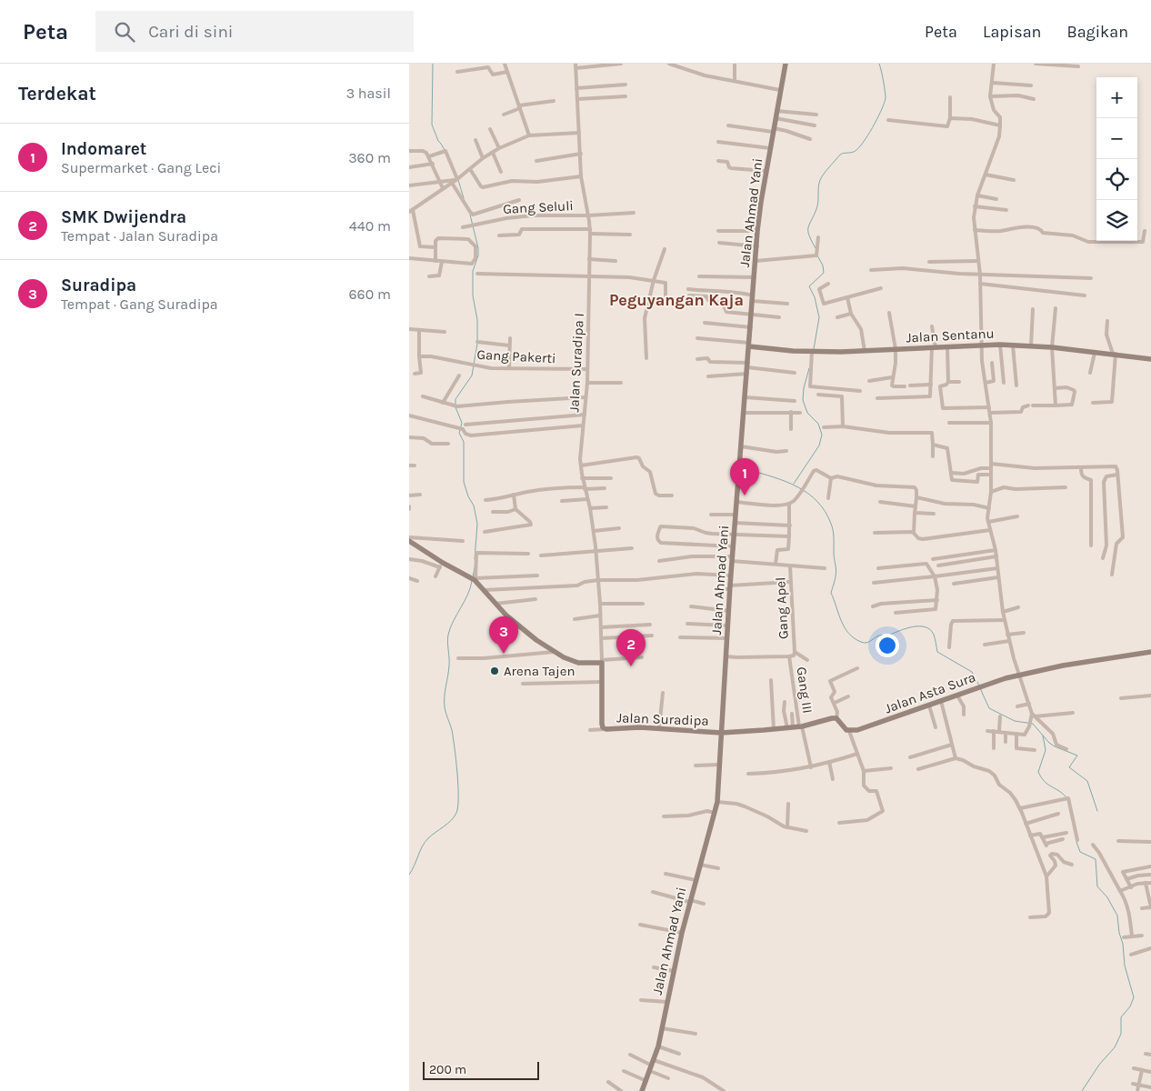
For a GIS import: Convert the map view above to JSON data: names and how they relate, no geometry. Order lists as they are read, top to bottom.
{
  "streets": {
    "street": [
      "Gang Seluli",
      "Jalan Ahmad Yani",
      "Jalan Sentanu",
      "Gang Pakerti",
      "Jalan Suradipa I",
      "Gang Apel",
      "Gang III",
      "Jalan Asta Sura",
      "Jalan Suradipa"
    ]
  },
  "crossings": [
    ["Gang Seluli", "Jalan Suradipa I"],
    ["Jalan Ahmad Yani", "Jalan Sentanu"],
    ["Jalan Ahmad Yani", "Gang Apel"],
    ["Jalan Ahmad Yani", "Jalan Suradipa"],
    ["Gang Pakerti", "Jalan Suradipa I"],
    ["Jalan Suradipa I", "Jalan Suradipa"]
  ],
  "districts": ["Peguyangan Kaja"],
  "places": ["Arena Tajen"],
  "scale_bar": "200 m",
  "page": {
    "header": "Peta",
    "search": "Cari di sini",
    "nav": ["Peta", "Lapisan", "Bagikan"],
    "heading": ["Terdekat", "3 hasil"],
    "map_buttons": ["+", "−"],
    "list": [
      {
        "mark": "1",
        "name": "Indomaret",
        "note": "Supermarket · Gang Leci",
        "value": "360 m"
      },
      {
        "mark": "2",
        "name": "SMK Dwijendra",
        "note": "Tempat · Jalan Suradipa",
        "value": "440 m"
      },
      {
        "mark": "3",
        "name": "Suradipa",
        "note": "Tempat · Gang Suradipa",
        "value": "660 m"
      }
    ],
    "pins": ["1", "3", "2"],
    "scale": "200 m"
  }
}
